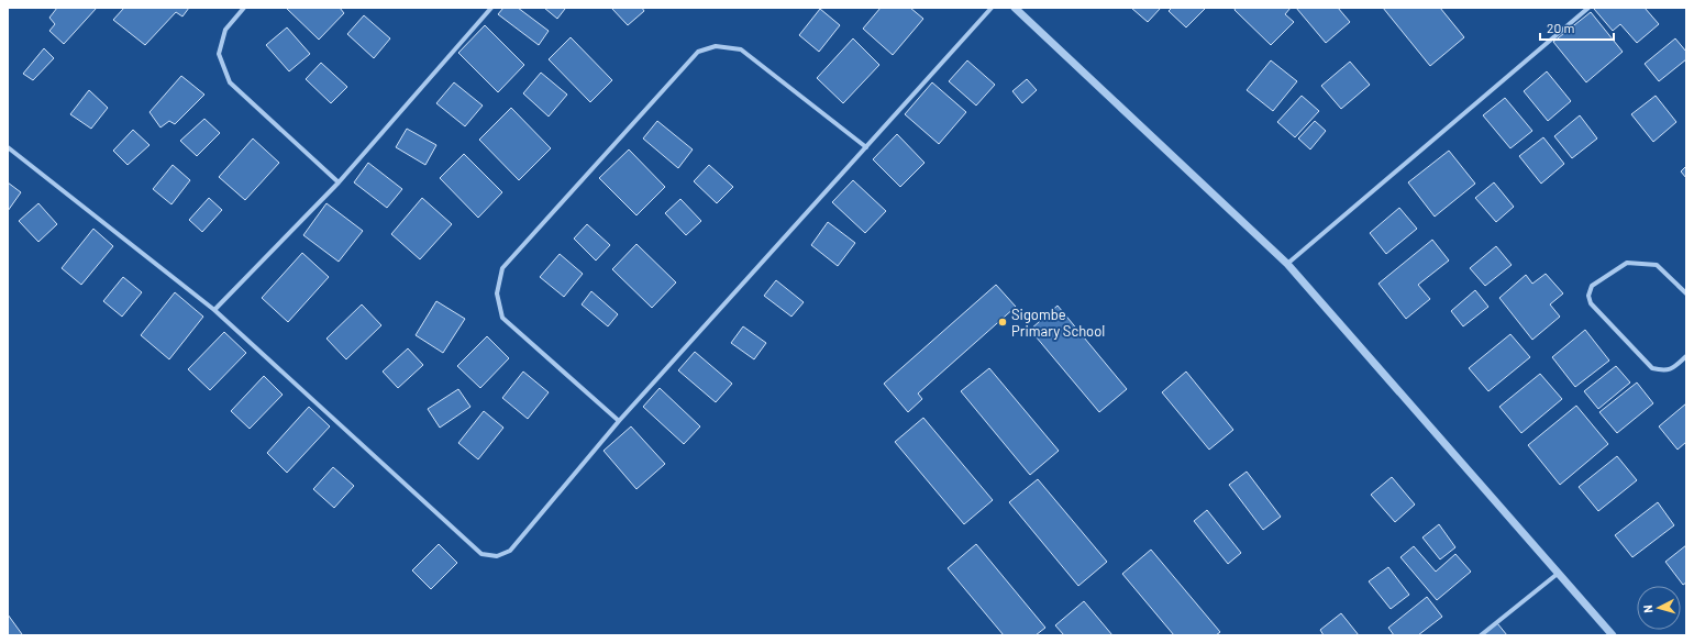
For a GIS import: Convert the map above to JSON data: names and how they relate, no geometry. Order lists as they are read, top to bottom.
{
  "places": ["Sigombe Primary School"],
  "scale_bar": "20 m",
  "north": "left"
}
